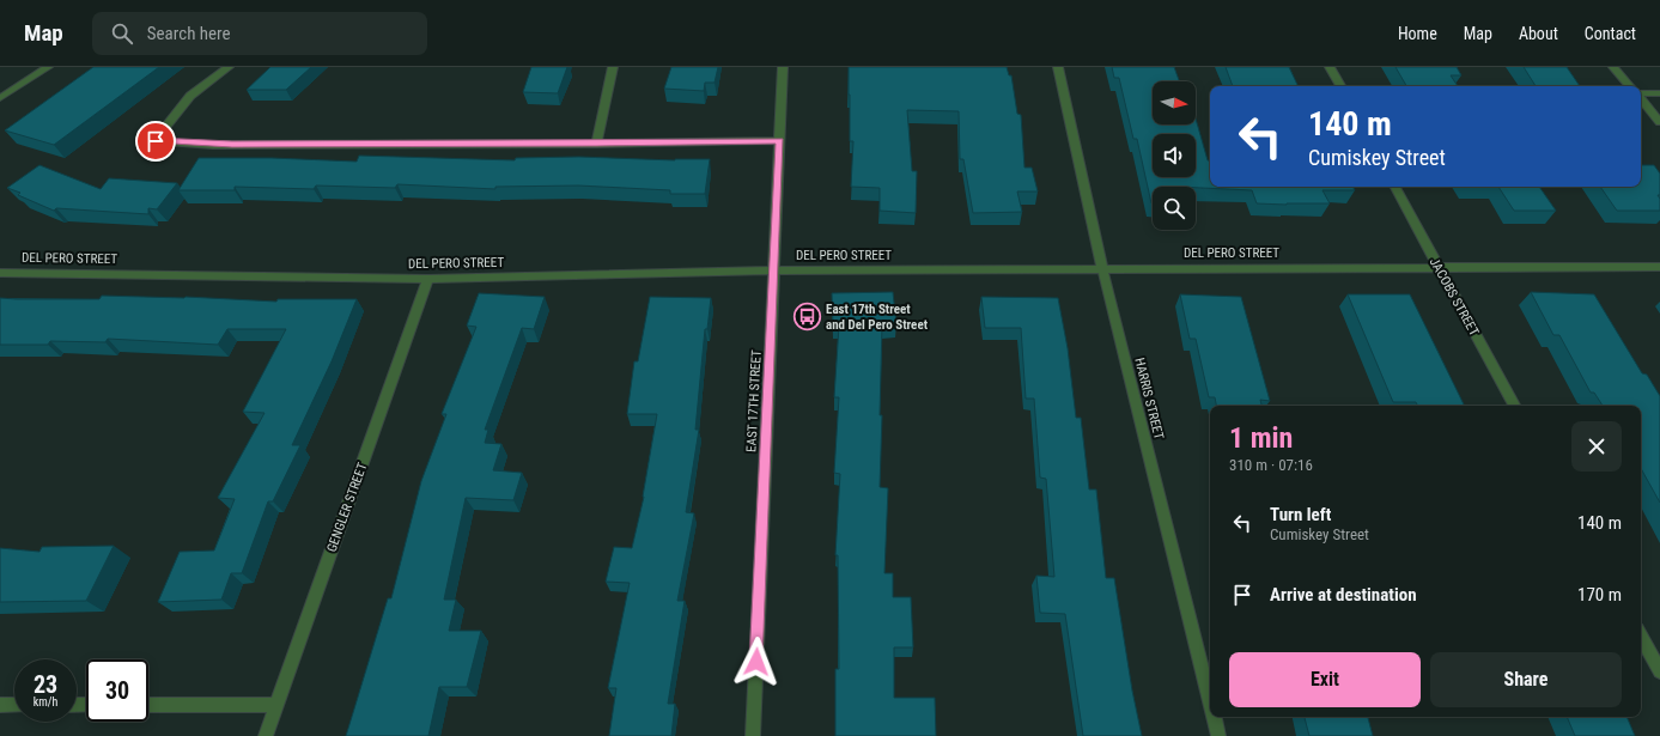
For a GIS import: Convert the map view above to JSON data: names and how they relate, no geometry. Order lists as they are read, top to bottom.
{
  "streets": {
    "street": [
      "DEL PERO STREET",
      "JACOBS STREET",
      "HARRIS STREET",
      "EAST 17TH STREET",
      "GENGLER STREET"
    ]
  },
  "crossings": [
    ["DEL PERO STREET", "JACOBS STREET"],
    ["DEL PERO STREET", "HARRIS STREET"],
    ["DEL PERO STREET", "EAST 17TH STREET"],
    ["DEL PERO STREET", "GENGLER STREET"]
  ],
  "places": {
    "bus stop": ["East 17th Street and Del Pero Street"]
  },
  "north": "right",
  "page": {
    "header": "Map",
    "search": "Search here",
    "nav": [
      "Home",
      "Map",
      "About",
      "Contact"
    ],
    "turn": ["140 m", "Cumiskey Street"],
    "heading": ["1 min", "310 m · 07:16"],
    "list": [
      {
        "name": "Turn left",
        "note": "Cumiskey Street",
        "value": "140 m"
      },
      {
        "name": "Arrive at destination",
        "value": "170 m"
      }
    ],
    "buttons": ["Exit", "Share"],
    "speed": "23 km/h",
    "limit": "30"
  }
}
